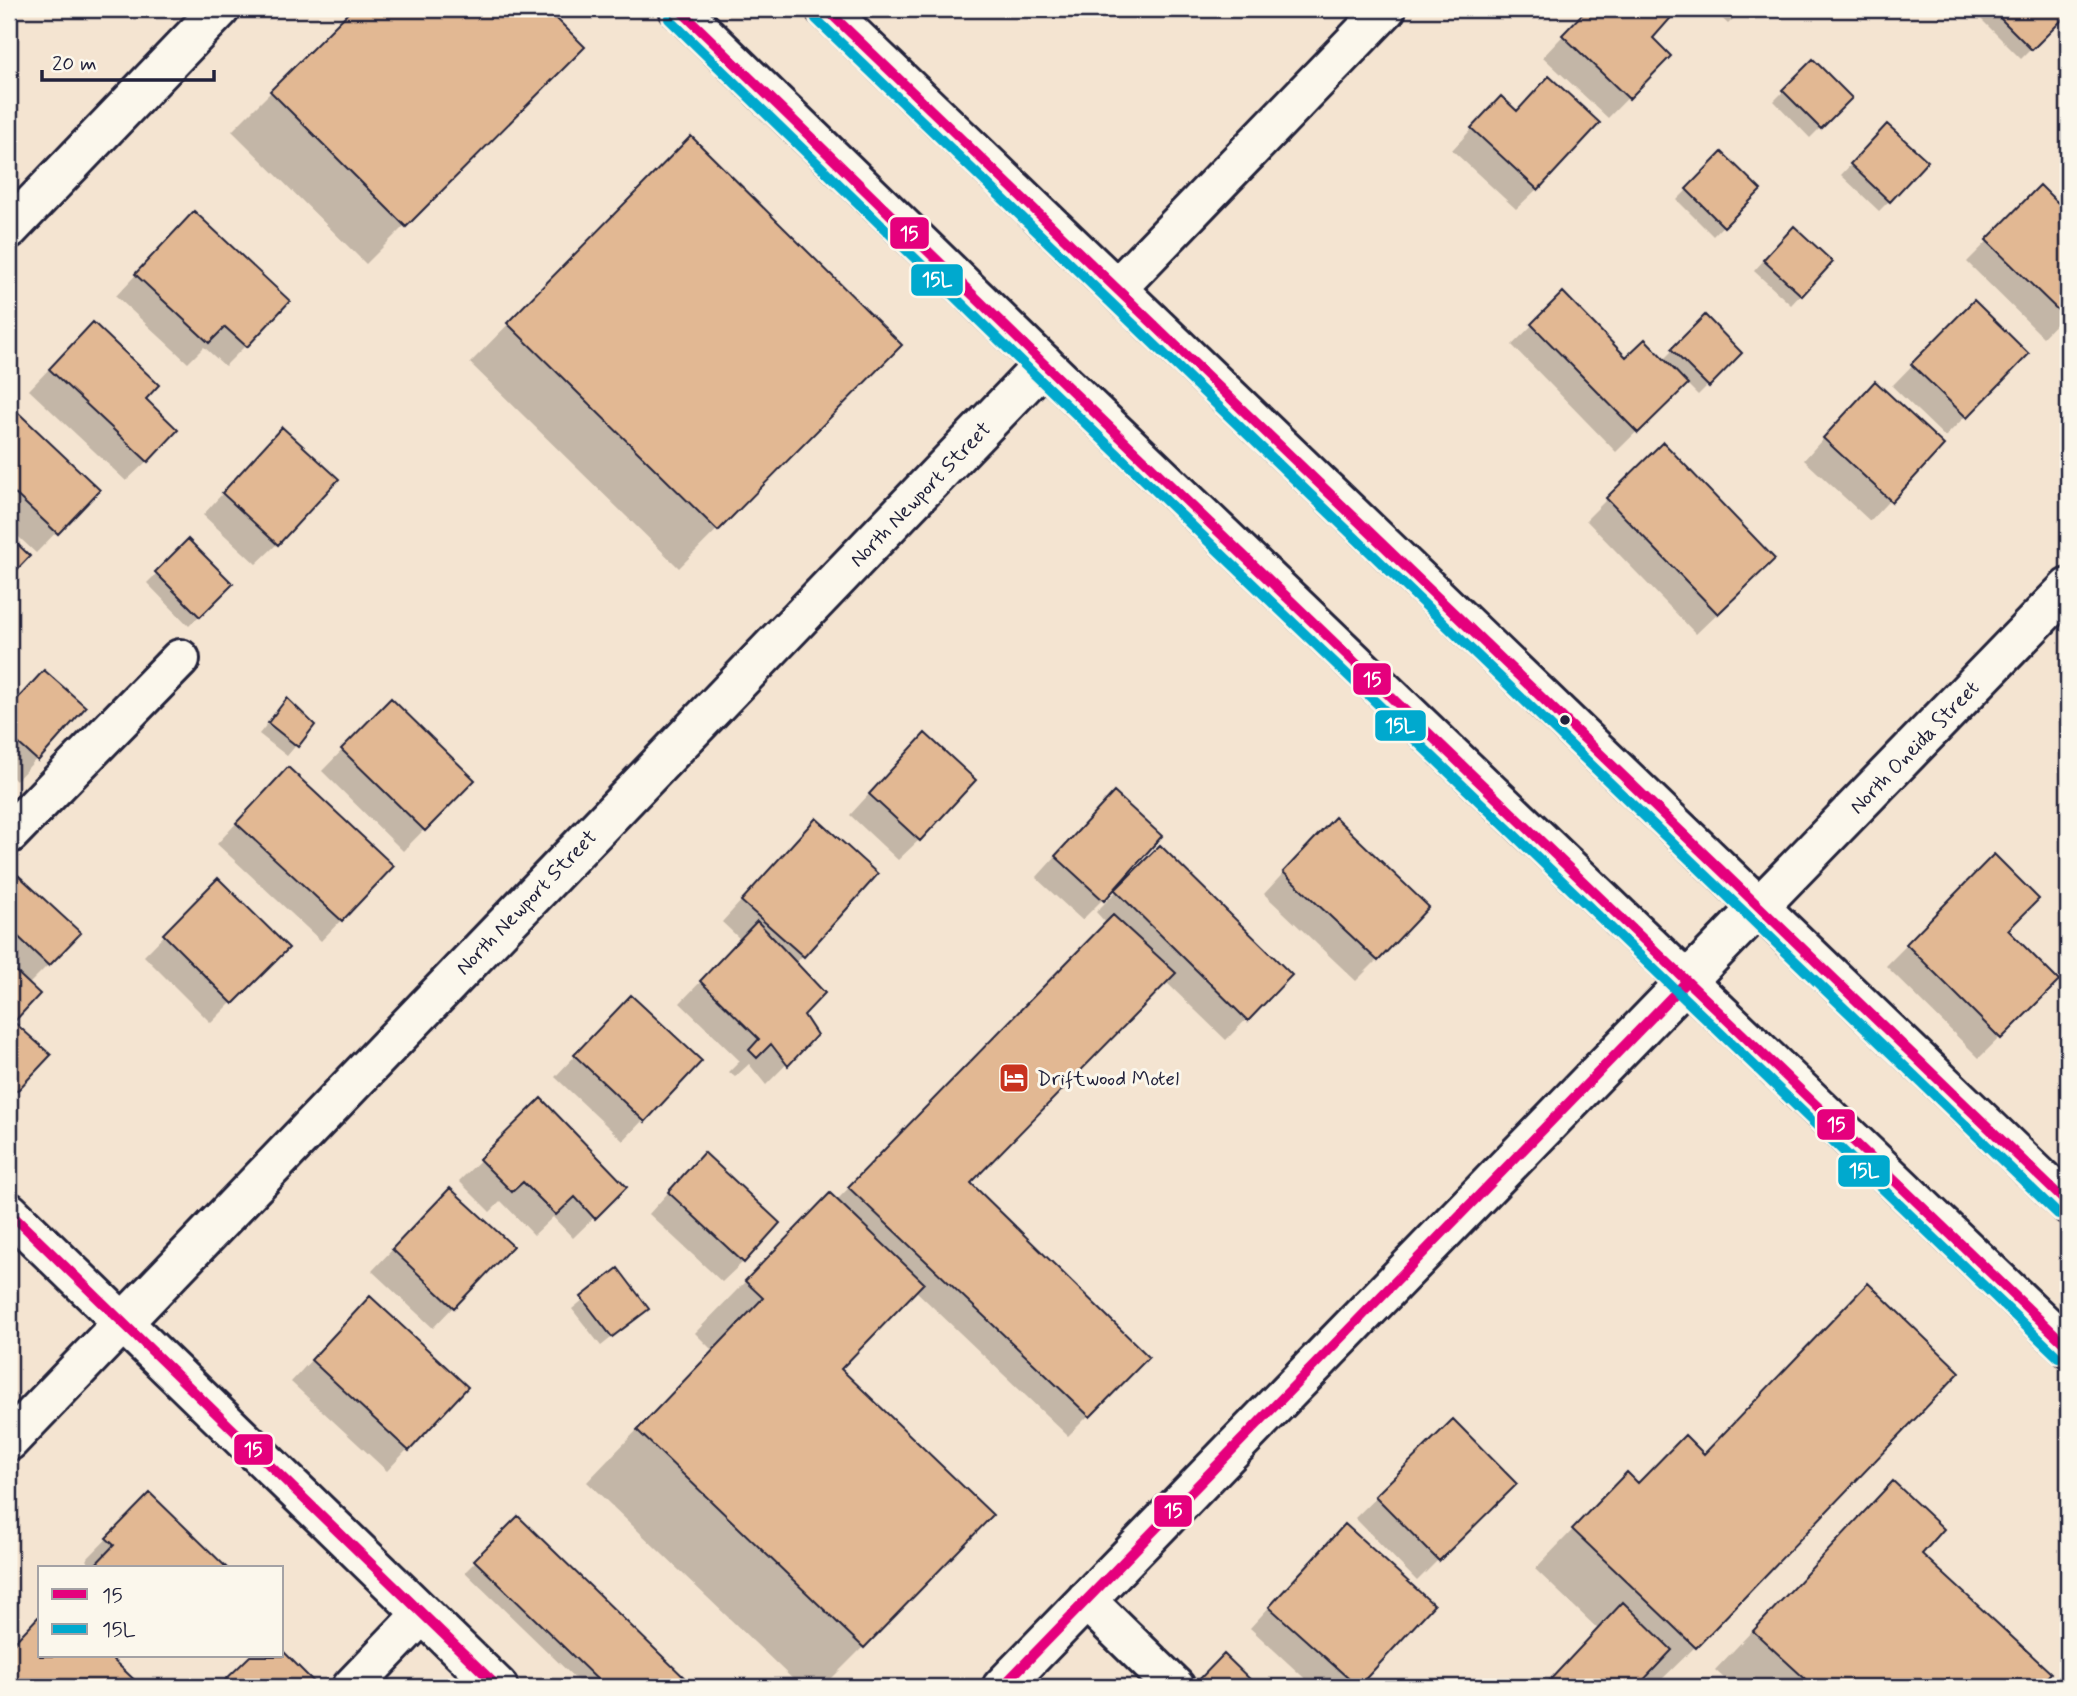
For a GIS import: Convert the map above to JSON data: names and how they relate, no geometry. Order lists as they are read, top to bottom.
{
  "streets": {
    "main road": ["North Newport Street", "North Oneida Street"]
  },
  "places": {
    "hotel": ["Driftwood Motel"]
  },
  "lines": ["transit line 15", "transit line 15L"],
  "legend": ["15", "15L"],
  "scale_bar": "20 m"
}
